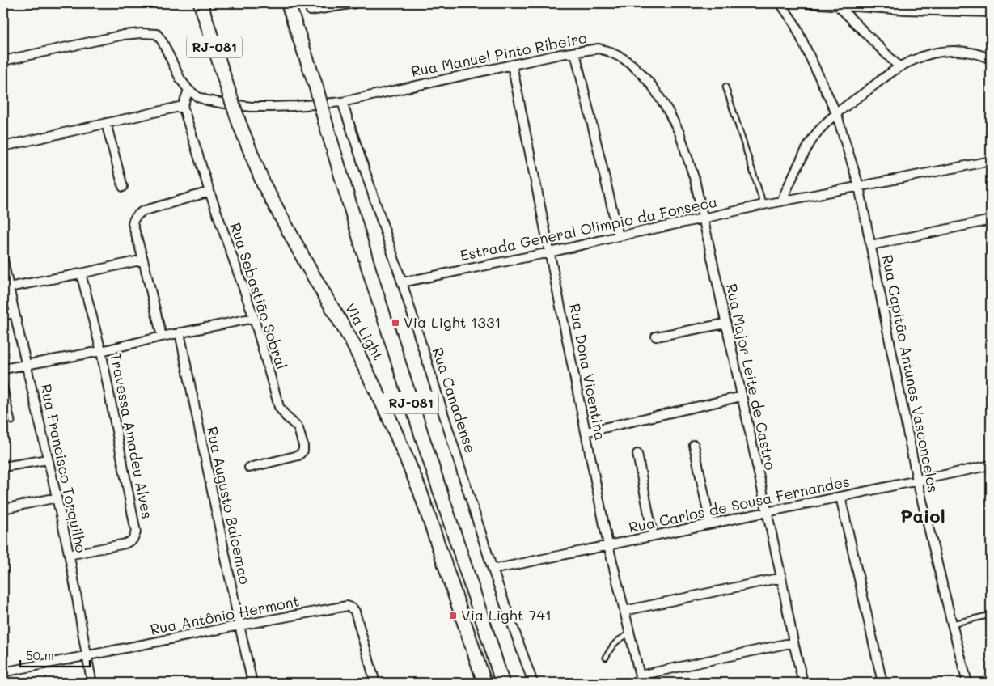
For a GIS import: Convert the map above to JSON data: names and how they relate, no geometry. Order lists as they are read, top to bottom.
{
  "streets": {
    "main road": ["RJ-081", "Via Light"],
    "street": [
      "Rua Manuel Pinto Ribeiro",
      "Estrada General Olímpio da Fonseca",
      "Rua Sebastião Sobral",
      "Rua Dona Vicentina",
      "Rua Capitão Antunes Vasconcelos",
      "Rua Major Leite de Castro",
      "Rua Canadense",
      "Travessa Amadeu Alves",
      "Rua Francisco Torquilho",
      "Rua Carlos de Sousa Fernandes",
      "Rua Augusto Balcemao",
      "Rua Antônio Hermont"
    ]
  },
  "crossings": [
    ["Rua Manuel Pinto Ribeiro", "Estrada General Olímpio da Fonseca"],
    ["Rua Manuel Pinto Ribeiro", "Rua Dona Vicentina"],
    ["Rua Manuel Pinto Ribeiro", "Rua Major Leite de Castro"],
    ["Rua Manuel Pinto Ribeiro", "Rua Canadense"],
    ["Estrada General Olímpio da Fonseca", "Rua Dona Vicentina"],
    ["Estrada General Olímpio da Fonseca", "Rua Capitão Antunes Vasconcelos"],
    ["Estrada General Olímpio da Fonseca", "Rua Major Leite de Castro"],
    ["Estrada General Olímpio da Fonseca", "Rua Canadense"],
    ["Rua Dona Vicentina", "Rua Carlos de Sousa Fernandes"],
    ["Rua Capitão Antunes Vasconcelos", "Rua Carlos de Sousa Fernandes"],
    ["Rua Major Leite de Castro", "Rua Carlos de Sousa Fernandes"],
    ["Rua Canadense", "Rua Carlos de Sousa Fernandes"],
    ["Travessa Amadeu Alves", "Rua Francisco Torquilho"],
    ["Rua Francisco Torquilho", "Rua Antônio Hermont"],
    ["Rua Augusto Balcemao", "Rua Antônio Hermont"]
  ],
  "districts": ["Paiol"],
  "places": {
    "transit": ["Via Light 1331", "Via Light 741"]
  },
  "scale_bar": "50 m"
}
